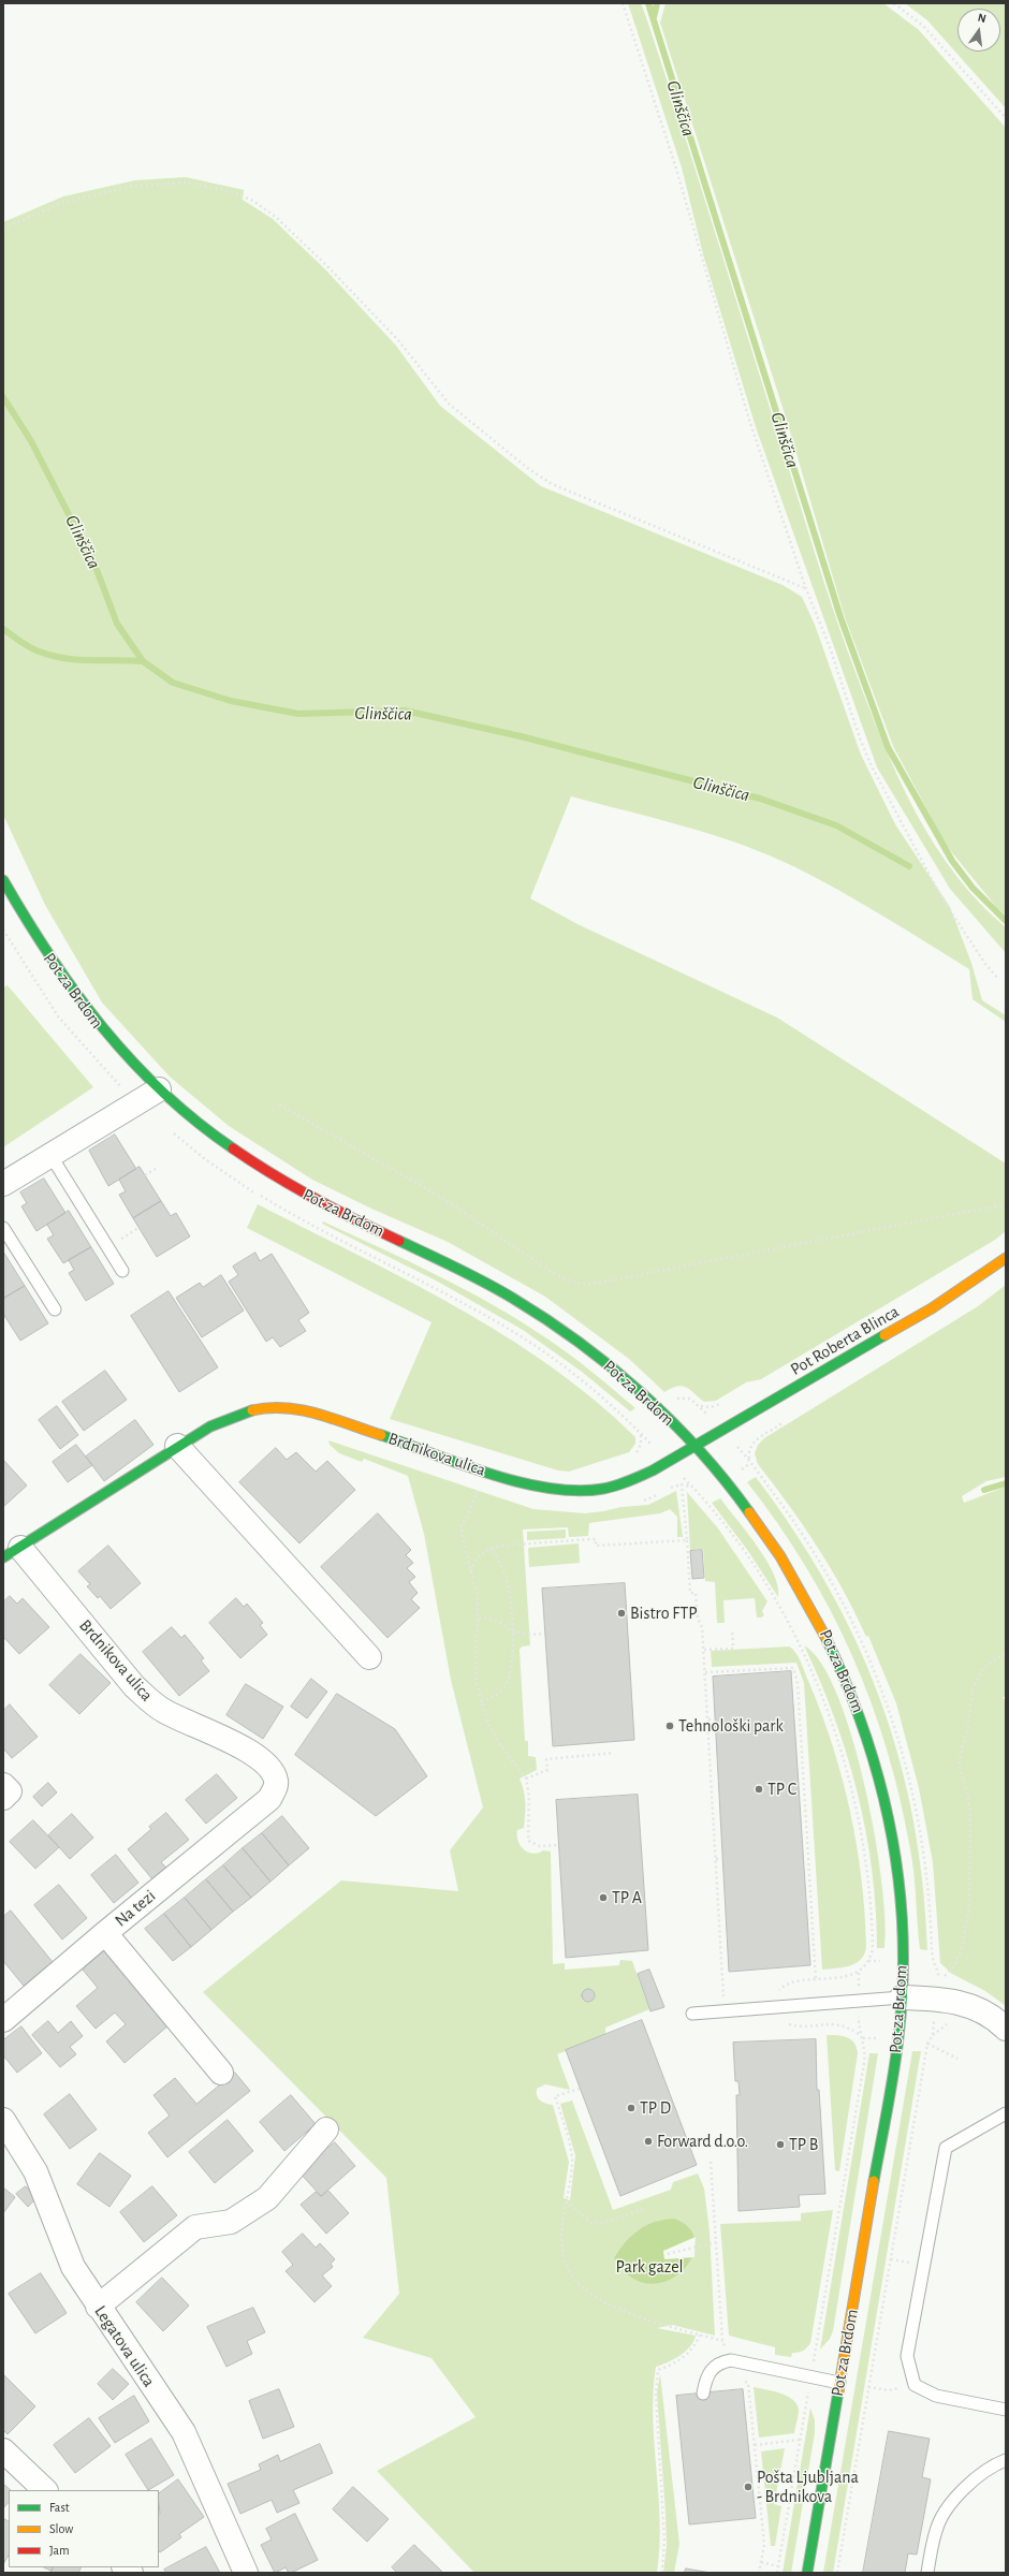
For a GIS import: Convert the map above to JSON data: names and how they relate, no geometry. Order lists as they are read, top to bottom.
{
  "streets": {
    "main road": ["Pot za Brdom", "Pot Roberta Blinca", "Brdnikova ulica"],
    "street": ["Na tezi", "Legatova ulica"]
  },
  "crossings": [
    ["Pot za Brdom", "Pot Roberta Blinca"],
    ["Pot za Brdom", "Brdnikova ulica"],
    ["Pot Roberta Blinca", "Brdnikova ulica"],
    ["Brdnikova ulica", "Na tezi"]
  ],
  "water": ["Glinščica"],
  "parks": ["Park gazel"],
  "places": [
    "Bistro FTP",
    "Tehnološki park",
    "TP C",
    "TP A",
    "TP D",
    "Forward d.o.o.",
    "TP B",
    "Pošta Ljubljana - Brdnikova"
  ],
  "legend": ["Fast", "Slow", "Jam"],
  "north": "top"
}
